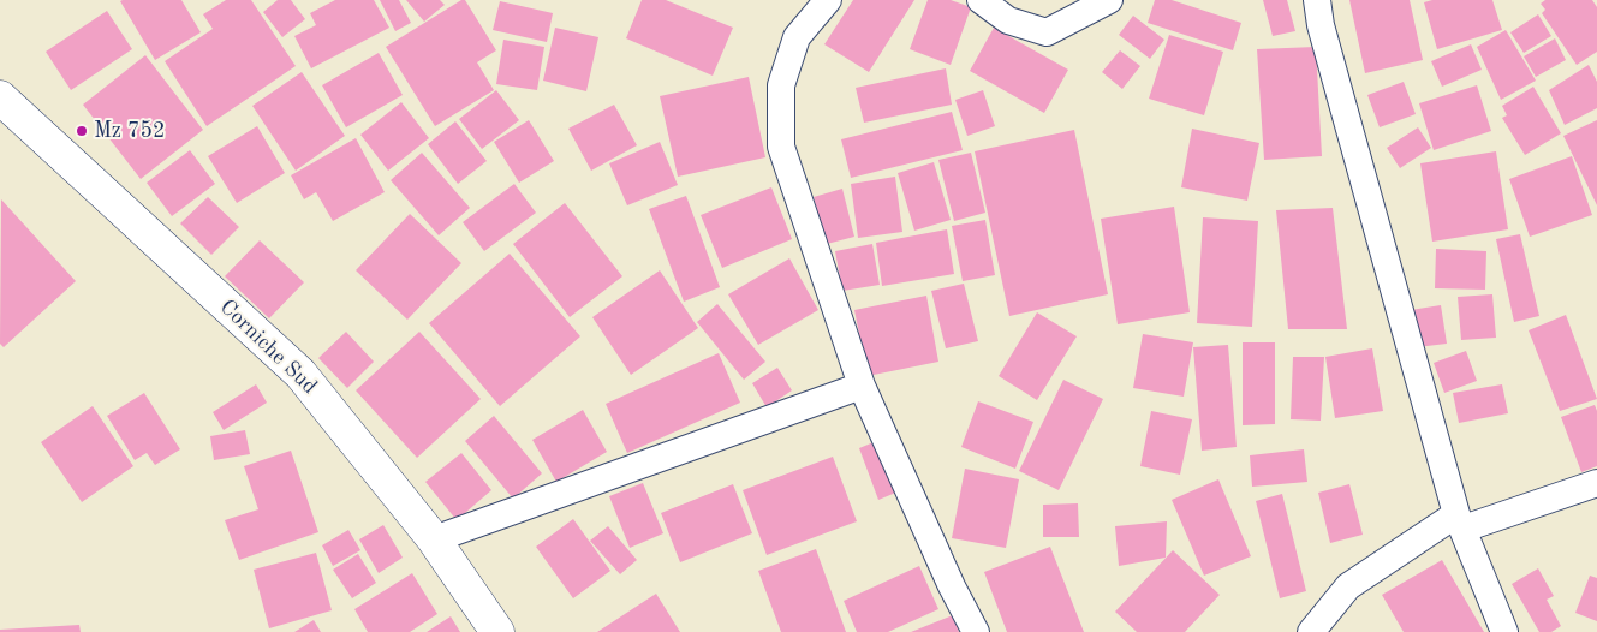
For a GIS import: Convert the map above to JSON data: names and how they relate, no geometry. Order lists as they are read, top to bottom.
{
  "streets": {
    "main road": ["Corniche Sud"]
  },
  "places": ["Mz 752"]
}
